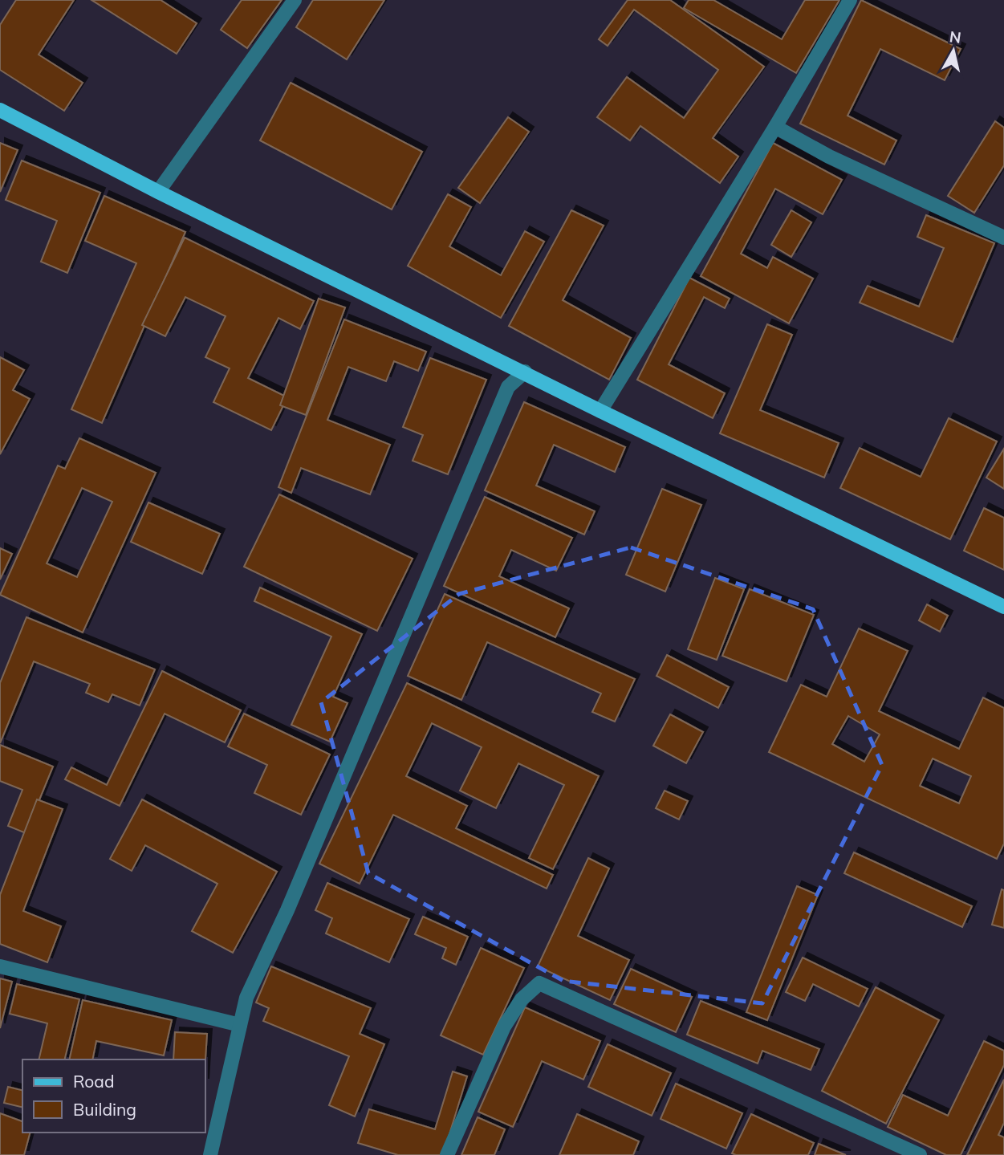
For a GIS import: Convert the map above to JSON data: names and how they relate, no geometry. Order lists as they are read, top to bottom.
{
  "legend": ["Road", "Building"],
  "north": "top"
}
